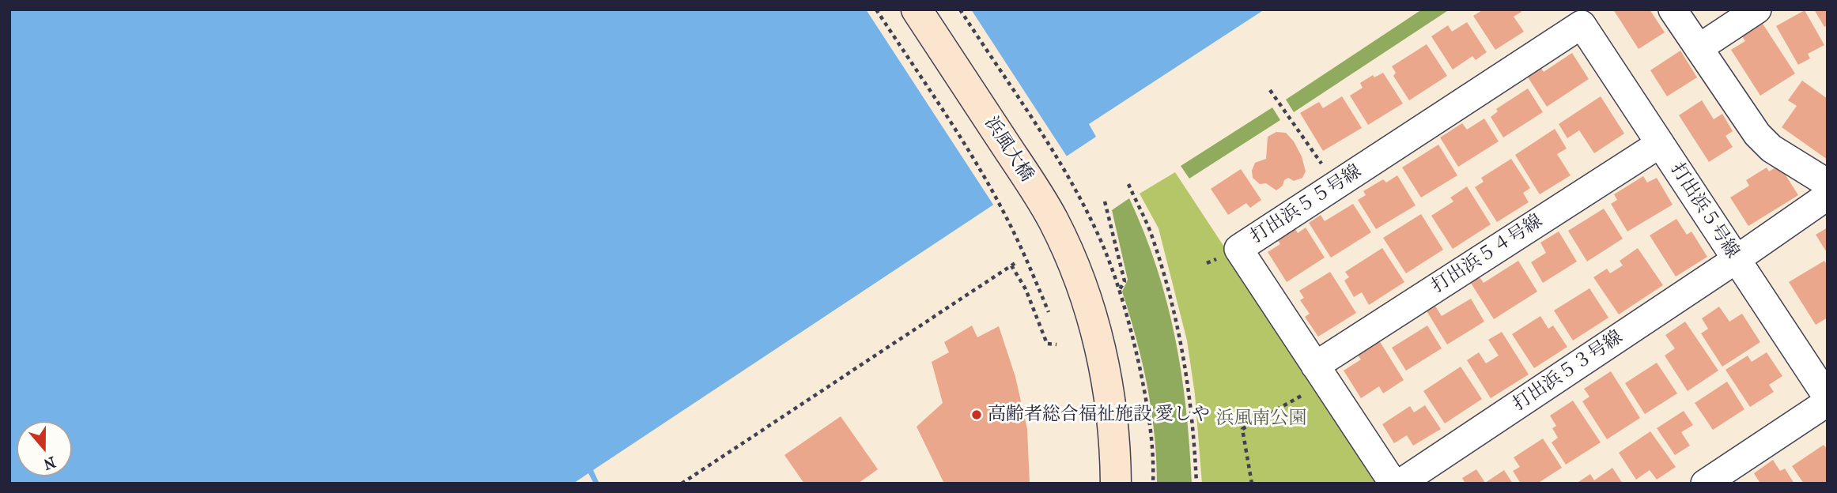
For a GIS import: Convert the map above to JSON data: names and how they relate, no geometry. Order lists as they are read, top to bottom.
{
  "streets": {
    "street": [
      "浜風大橋",
      "打出浜５５号線",
      "打出浜５号線",
      "打出浜５４号線",
      "打出浜５３号線"
    ]
  },
  "crossings": [
    ["打出浜５５号線", "打出浜５号線"],
    ["打出浜５５号線", "打出浜５４号線"],
    ["打出浜５号線", "打出浜５４号線"],
    ["打出浜５号線", "打出浜５３号線"]
  ],
  "parks": ["浜風南公園"],
  "places": ["高齢者総合福祉施設 愛しや"],
  "north": "bottom"
}
